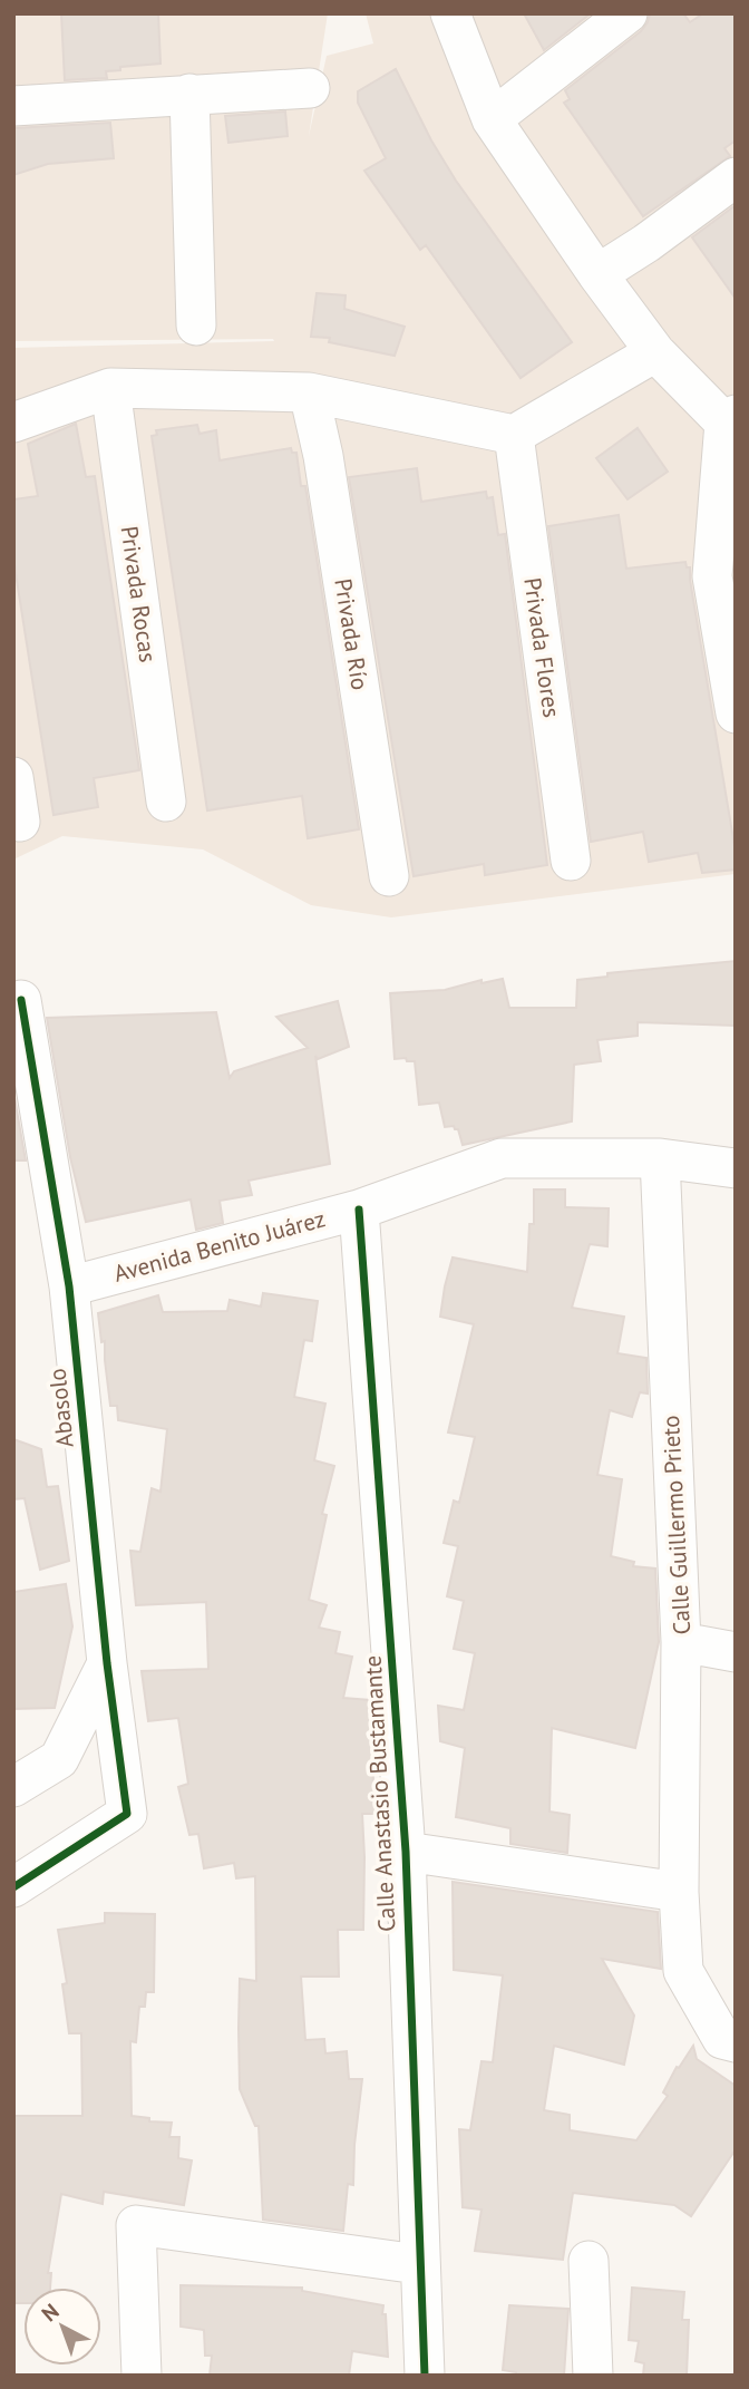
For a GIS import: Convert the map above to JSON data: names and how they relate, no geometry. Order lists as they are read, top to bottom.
{
  "streets": {
    "street": [
      "Privada Rocas",
      "Privada Río",
      "Privada Flores",
      "Avenida Benito Juárez",
      "Abasolo",
      "Calle Guillermo Prieto",
      "Calle Anastasio Bustamante"
    ]
  },
  "crossings": [
    ["Avenida Benito Juárez", "Abasolo"],
    ["Avenida Benito Juárez", "Calle Guillermo Prieto"],
    ["Avenida Benito Juárez", "Calle Anastasio Bustamante"]
  ],
  "north": "top left"
}
